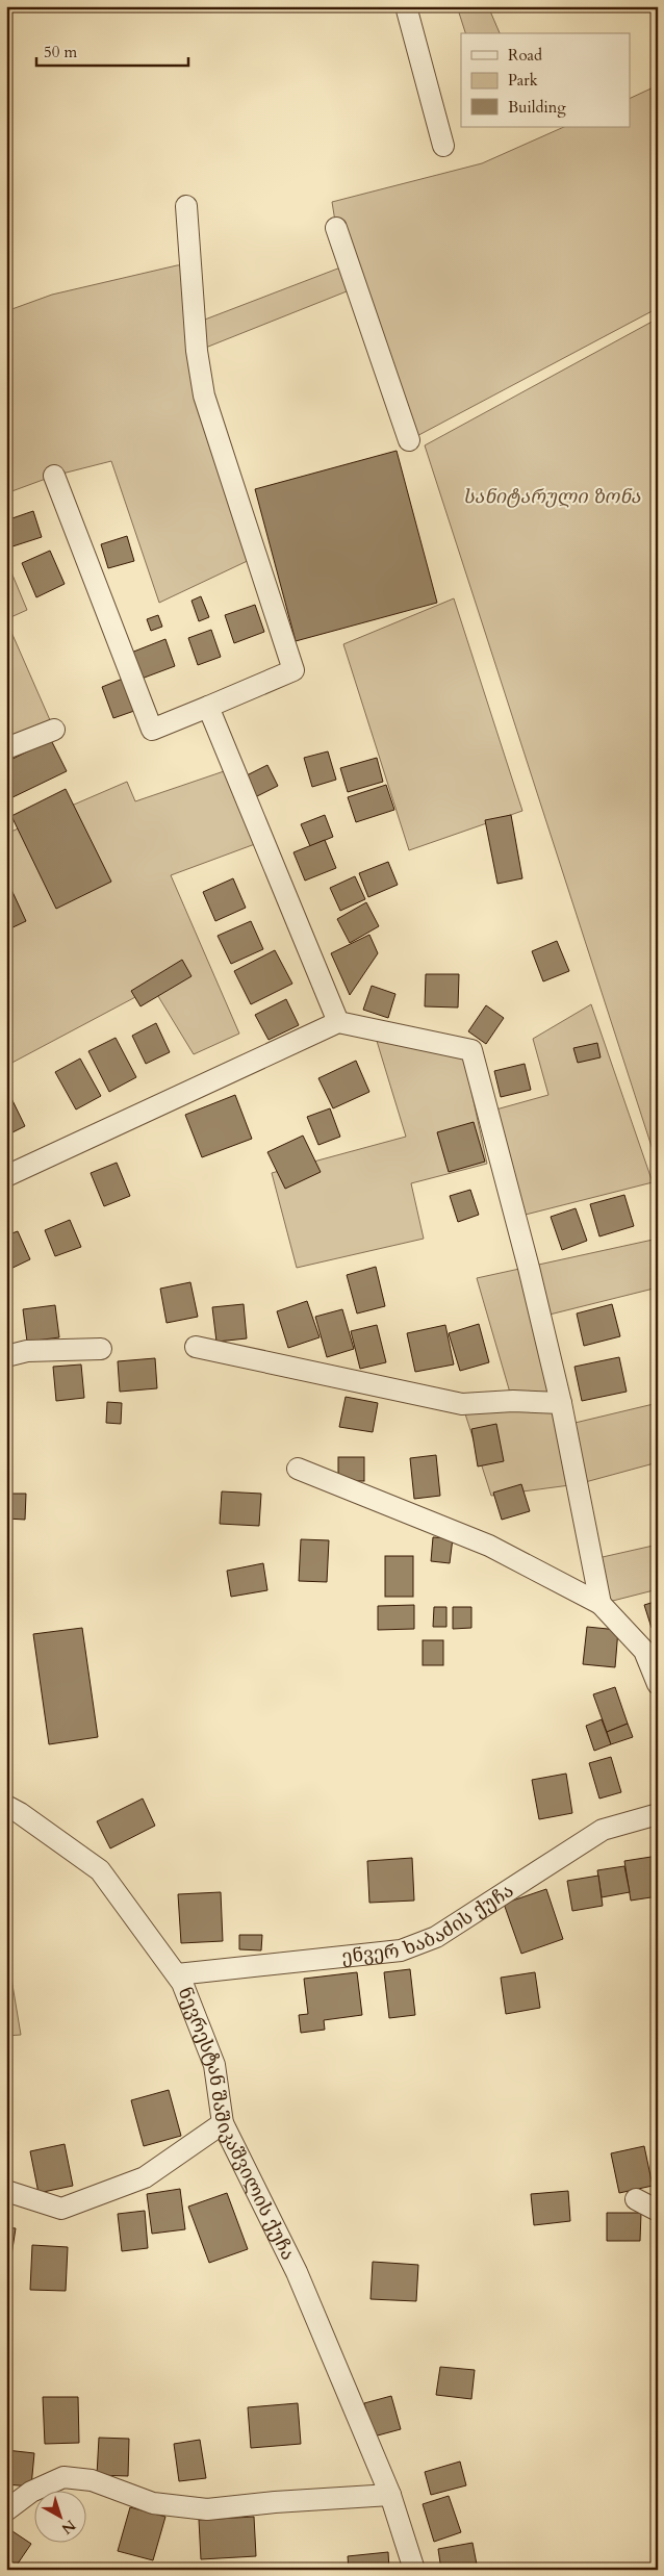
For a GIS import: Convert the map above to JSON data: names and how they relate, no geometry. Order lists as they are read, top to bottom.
{
  "streets": {
    "street": ["ენვერ ხაბაძის ქუჩა", "ნევრესტან შაშიკაშვილის ქუჩა"]
  },
  "crossings": [
    ["ენვერ ხაბაძის ქუჩა", "ნევრესტან შაშიკაშვილის ქუჩა"]
  ],
  "parks": ["სანიტარული ზონა"],
  "legend": ["Road", "Park", "Building"],
  "scale_bar": "50 m",
  "north": "bottom right"
}
